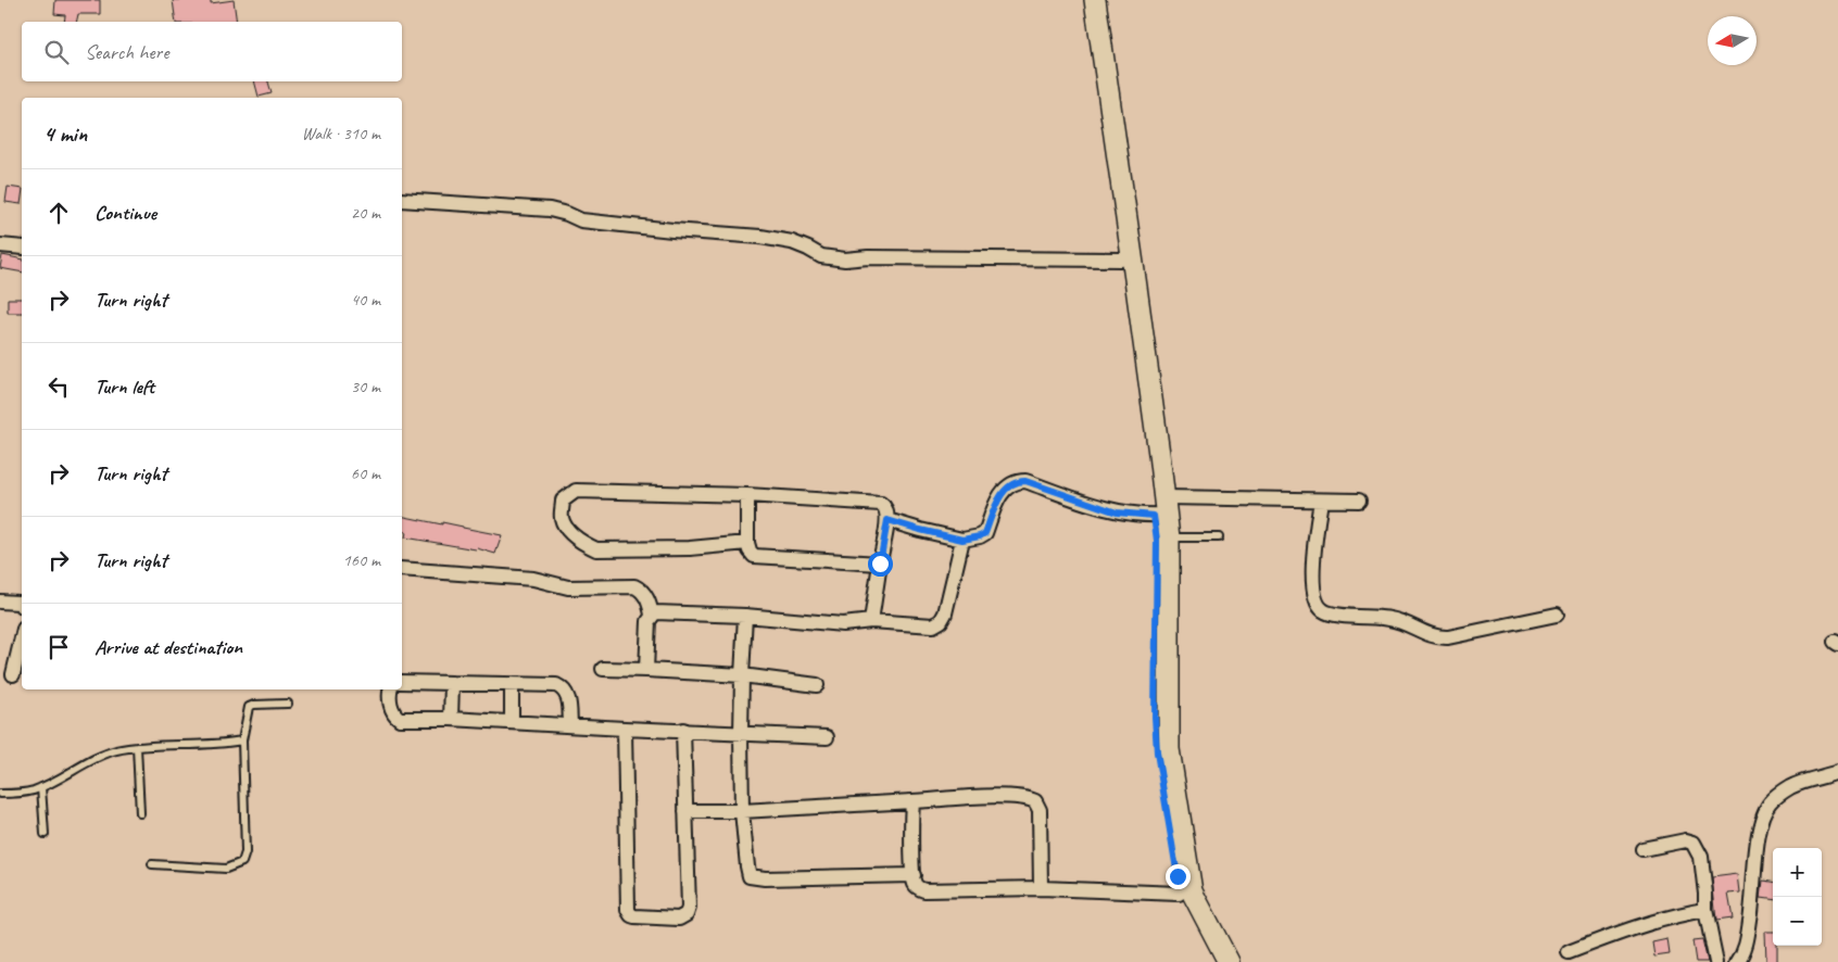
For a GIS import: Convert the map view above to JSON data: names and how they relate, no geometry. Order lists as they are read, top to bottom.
{
  "north": "left",
  "page": {
    "search": "Search here",
    "heading": ["4 min", "Walk · 310 m"],
    "list": [
      ["Continue", "20 m"],
      ["Turn right", "40 m"],
      ["Turn left", "30 m"],
      ["Turn right", "60 m"],
      ["Turn right", "160 m"],
      "Arrive at destination"
    ],
    "map_buttons": ["+", "−"]
  }
}
